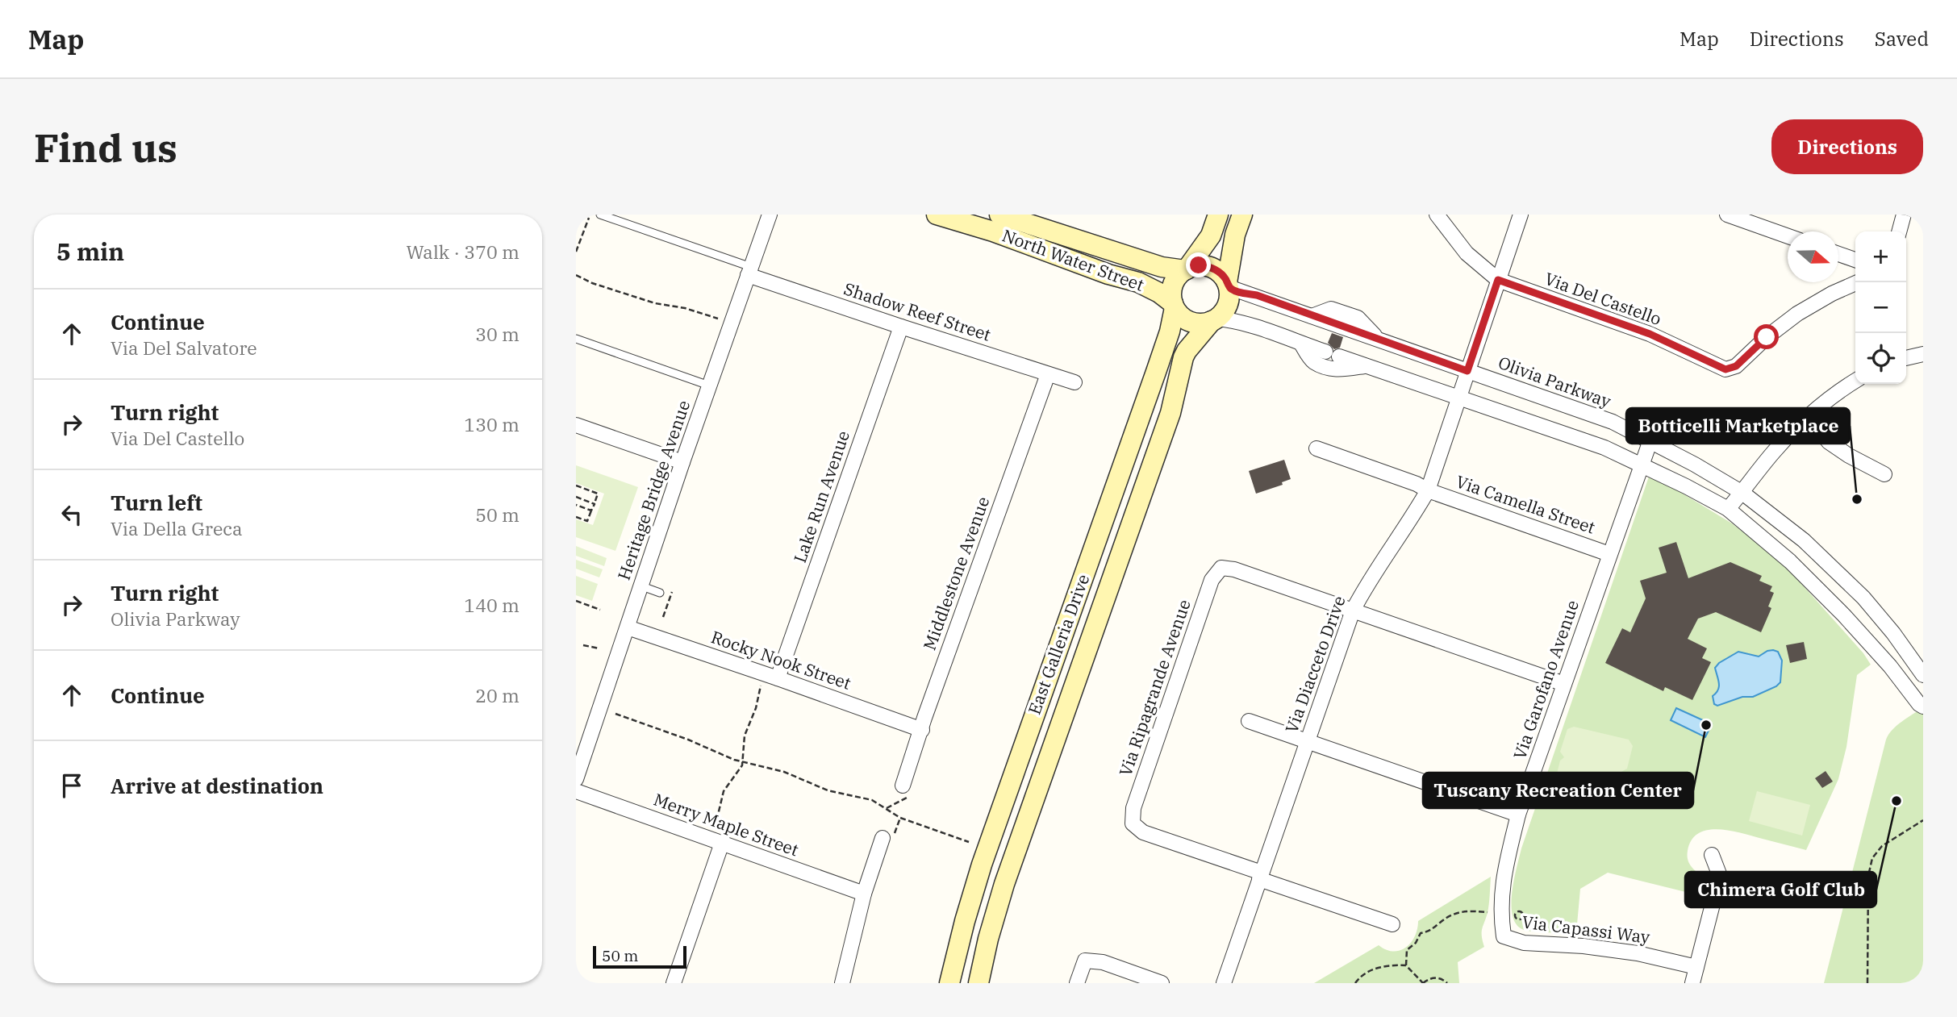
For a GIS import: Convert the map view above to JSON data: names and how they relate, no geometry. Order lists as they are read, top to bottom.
{
  "streets": {
    "main road": ["North Water Street", "East Galleria Drive"],
    "street": [
      "Via Del Castello",
      "Shadow Reef Street",
      "Olivia Parkway",
      "Heritage Bridge Avenue",
      "Lake Run Avenue",
      "Via Camella Street",
      "Middlestone Avenue",
      "Rocky Nook Street",
      "Via Diacceto Drive",
      "Via Garofano Avenue",
      "Via Ripagrande Avenue",
      "Merry Maple Street",
      "Via Capassi Way"
    ]
  },
  "crossings": [
    ["North Water Street", "Olivia Parkway"],
    ["North Water Street", "East Galleria Drive"],
    ["Via Del Castello", "Via Diacceto Drive"],
    ["Shadow Reef Street", "Heritage Bridge Avenue"],
    ["Shadow Reef Street", "Lake Run Avenue"],
    ["Shadow Reef Street", "Middlestone Avenue"],
    ["Olivia Parkway", "East Galleria Drive"],
    ["Olivia Parkway", "Via Diacceto Drive"],
    ["Olivia Parkway", "Via Garofano Avenue"],
    ["Heritage Bridge Avenue", "Rocky Nook Street"],
    ["Lake Run Avenue", "Rocky Nook Street"],
    ["Via Camella Street", "Via Diacceto Drive"],
    ["Via Camella Street", "Via Garofano Avenue"],
    ["Middlestone Avenue", "Rocky Nook Street"],
    ["Via Diacceto Drive", "Via Ripagrande Avenue"],
    ["Via Garofano Avenue", "Via Capassi Way"]
  ],
  "places": ["Botticelli Marketplace", "Tuscany Recreation Center", "Chimera Golf Club"],
  "scale_bar": "50 m",
  "north": "right",
  "page": {
    "header": "Map",
    "nav": ["Map", "Directions", "Saved"],
    "buttons": "Directions",
    "title": "Find us",
    "heading": ["5 min", "Walk · 370 m"],
    "map_buttons": ["+", "−"],
    "list": [
      ["Continue", "Via Del Salvatore", "30 m"],
      ["Turn right", "Via Del Castello", "130 m"],
      ["Turn left", "Via Della Greca", "50 m"],
      ["Turn right", "Olivia Parkway", "140 m"],
      ["Continue", "20 m"],
      "Arrive at destination"
    ],
    "scale": "50 m"
  }
}
